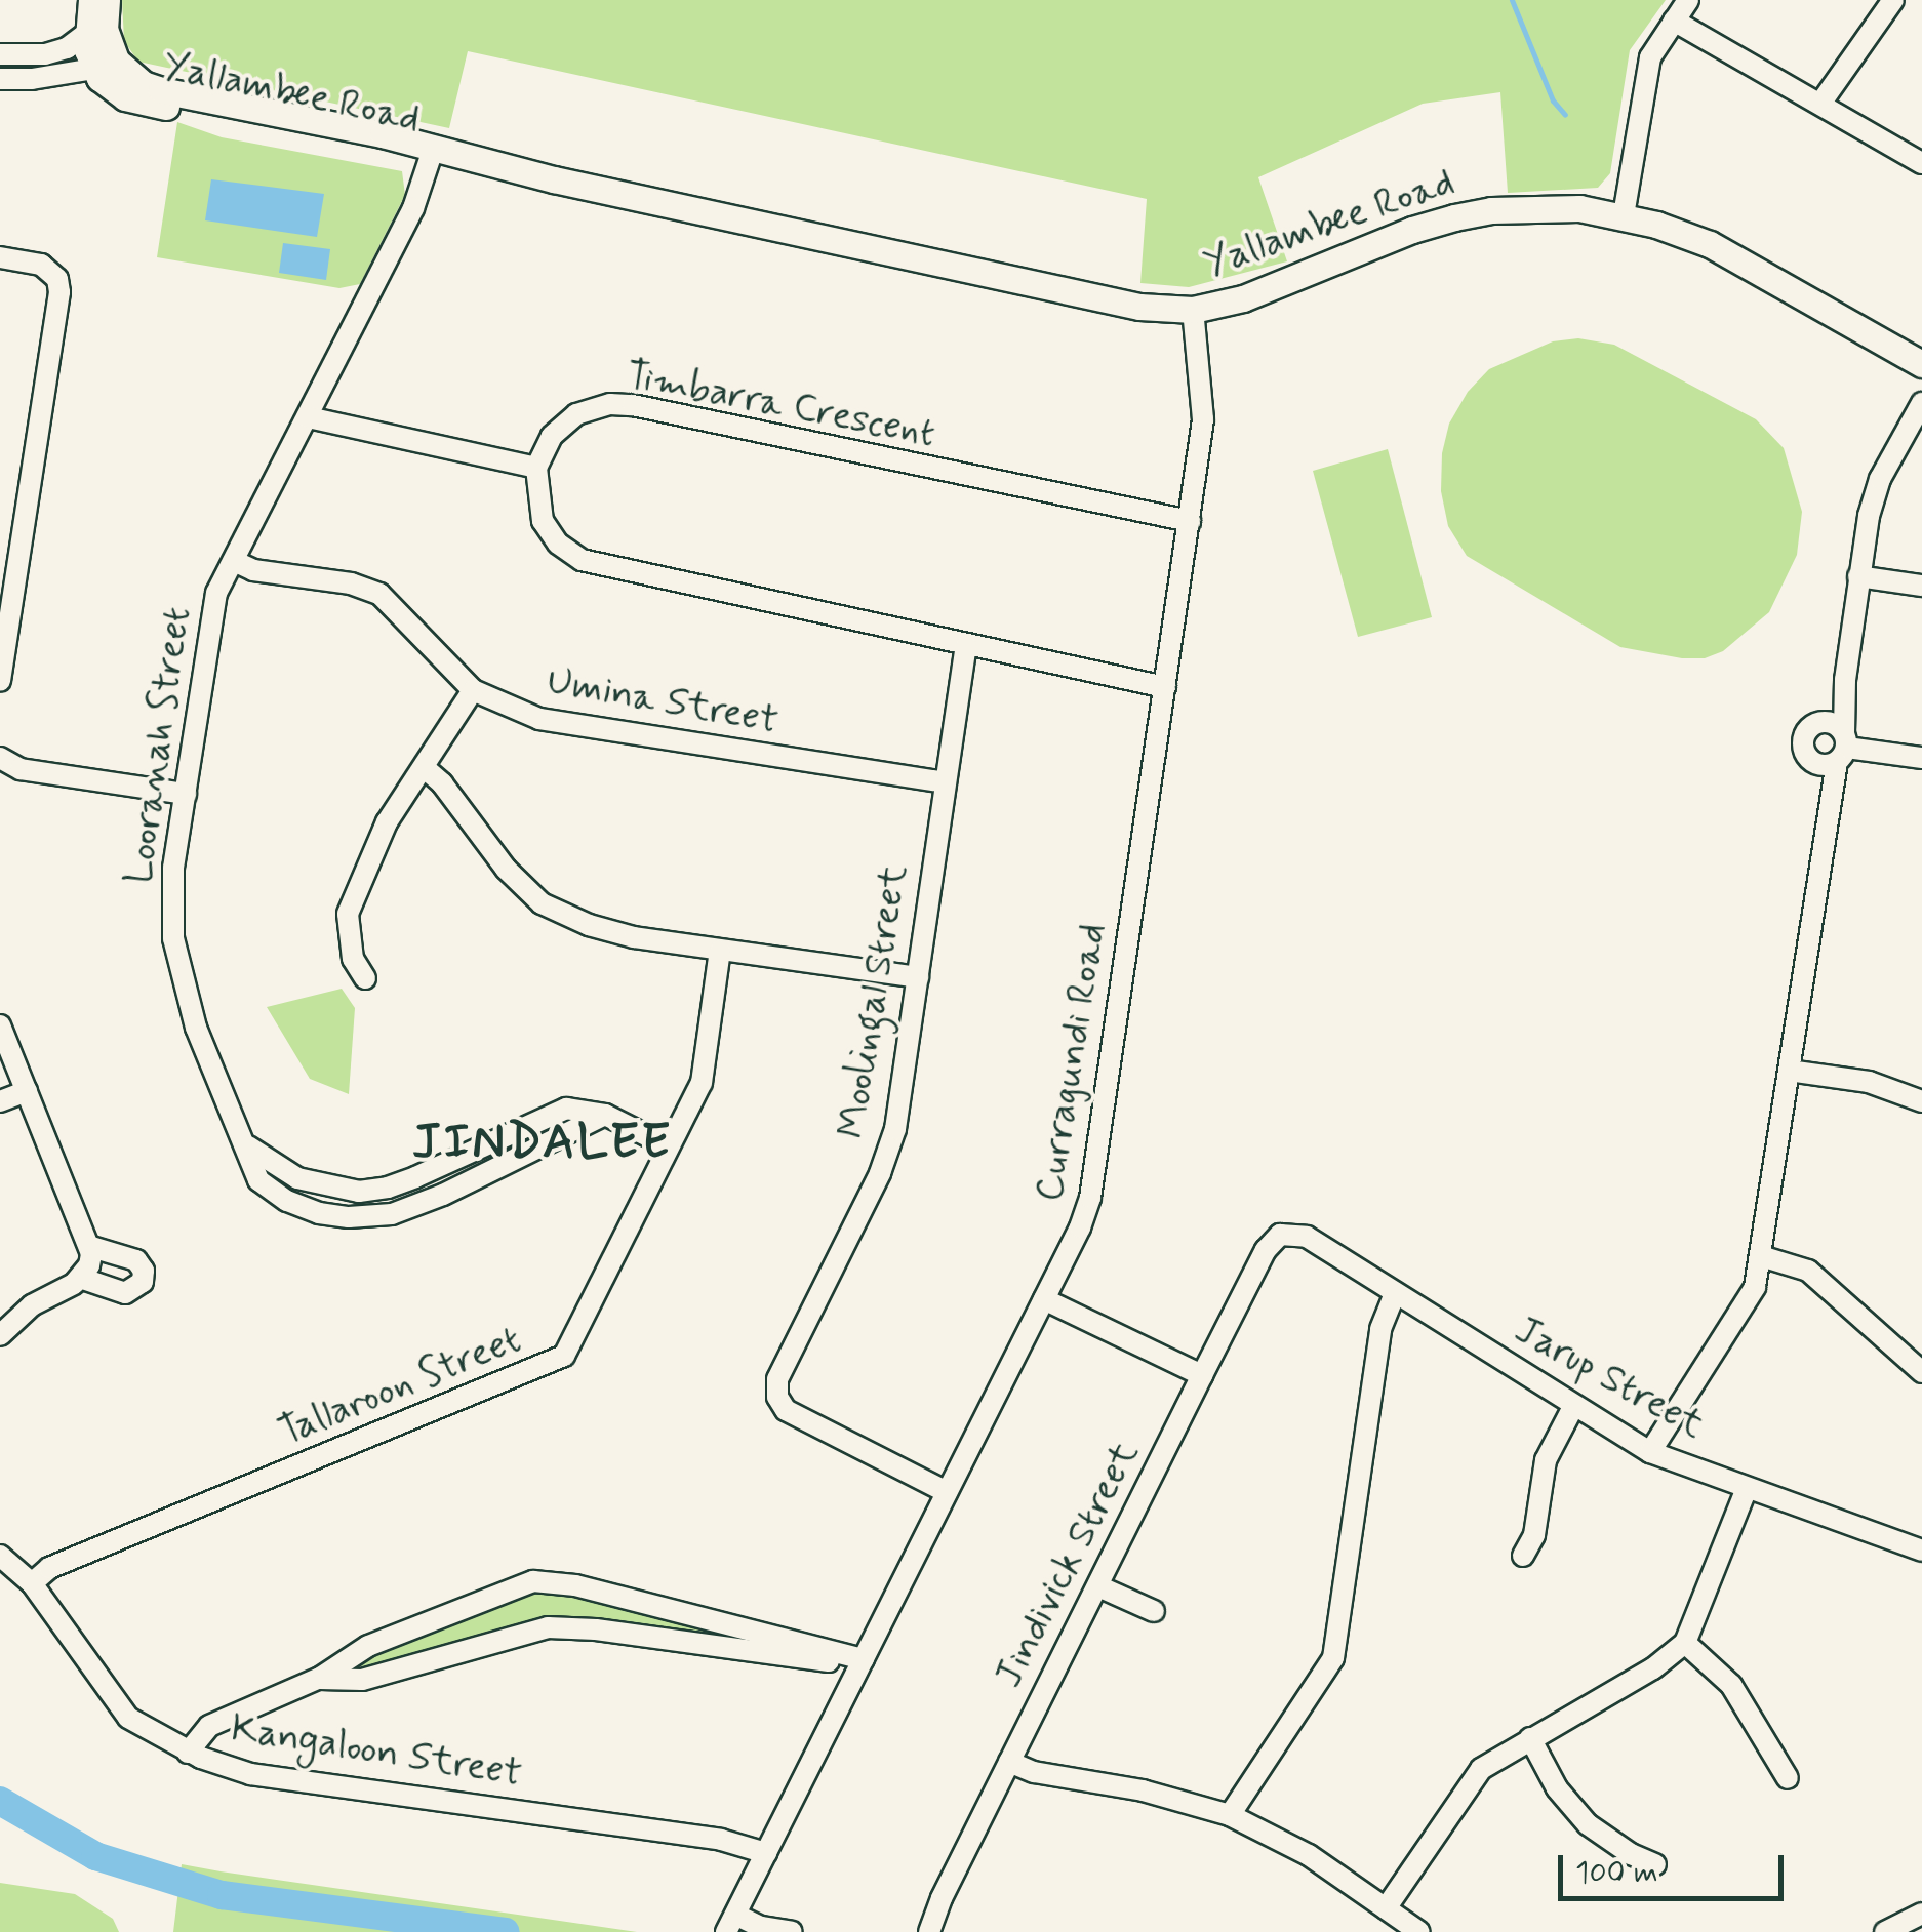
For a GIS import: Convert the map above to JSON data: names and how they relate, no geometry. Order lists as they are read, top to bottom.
{
  "streets": {
    "main road": ["Yallambee Road"],
    "street": [
      "Timbarra Crescent",
      "Umina Street",
      "Looranah Street",
      "Moolingal Street",
      "Curragundi Road",
      "Jarup Street",
      "Tallaroon Street",
      "Jindivick Street",
      "Kangaloon Street"
    ]
  },
  "crossings": [
    ["Yallambee Road", "Looranah Street"],
    ["Yallambee Road", "Curragundi Road"],
    ["Timbarra Crescent", "Curragundi Road"],
    ["Umina Street", "Looranah Street"],
    ["Umina Street", "Moolingal Street"],
    ["Looranah Street", "Tallaroon Street"],
    ["Moolingal Street", "Curragundi Road"],
    ["Curragundi Road", "Kangaloon Street"],
    ["Jarup Street", "Jindivick Street"],
    ["Tallaroon Street", "Kangaloon Street"]
  ],
  "districts": ["JINDALEE"],
  "scale_bar": "100 m"
}
